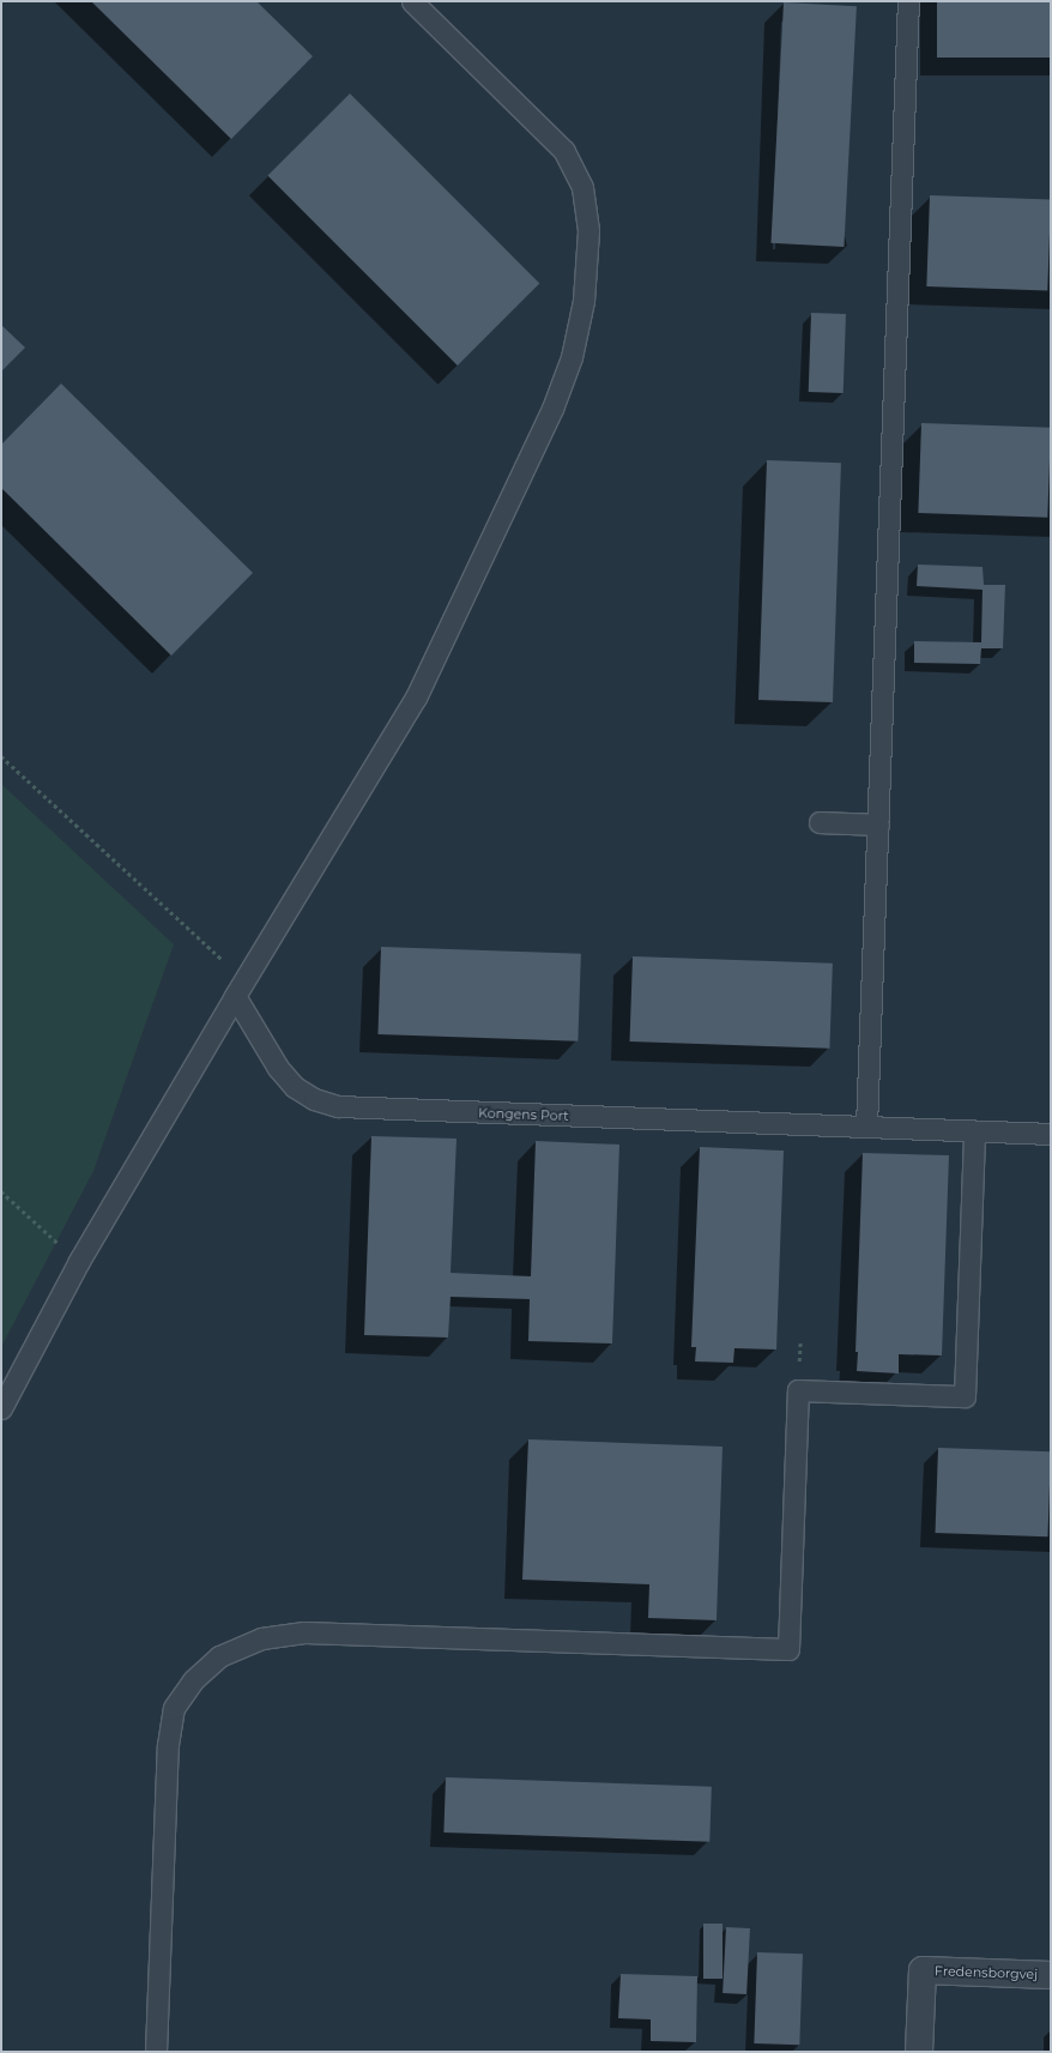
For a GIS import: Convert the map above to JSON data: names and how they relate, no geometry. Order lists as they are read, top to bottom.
{
  "streets": {
    "street": ["Fredensborgvej"],
    "lane": ["Kongens Port"]
  }
}
